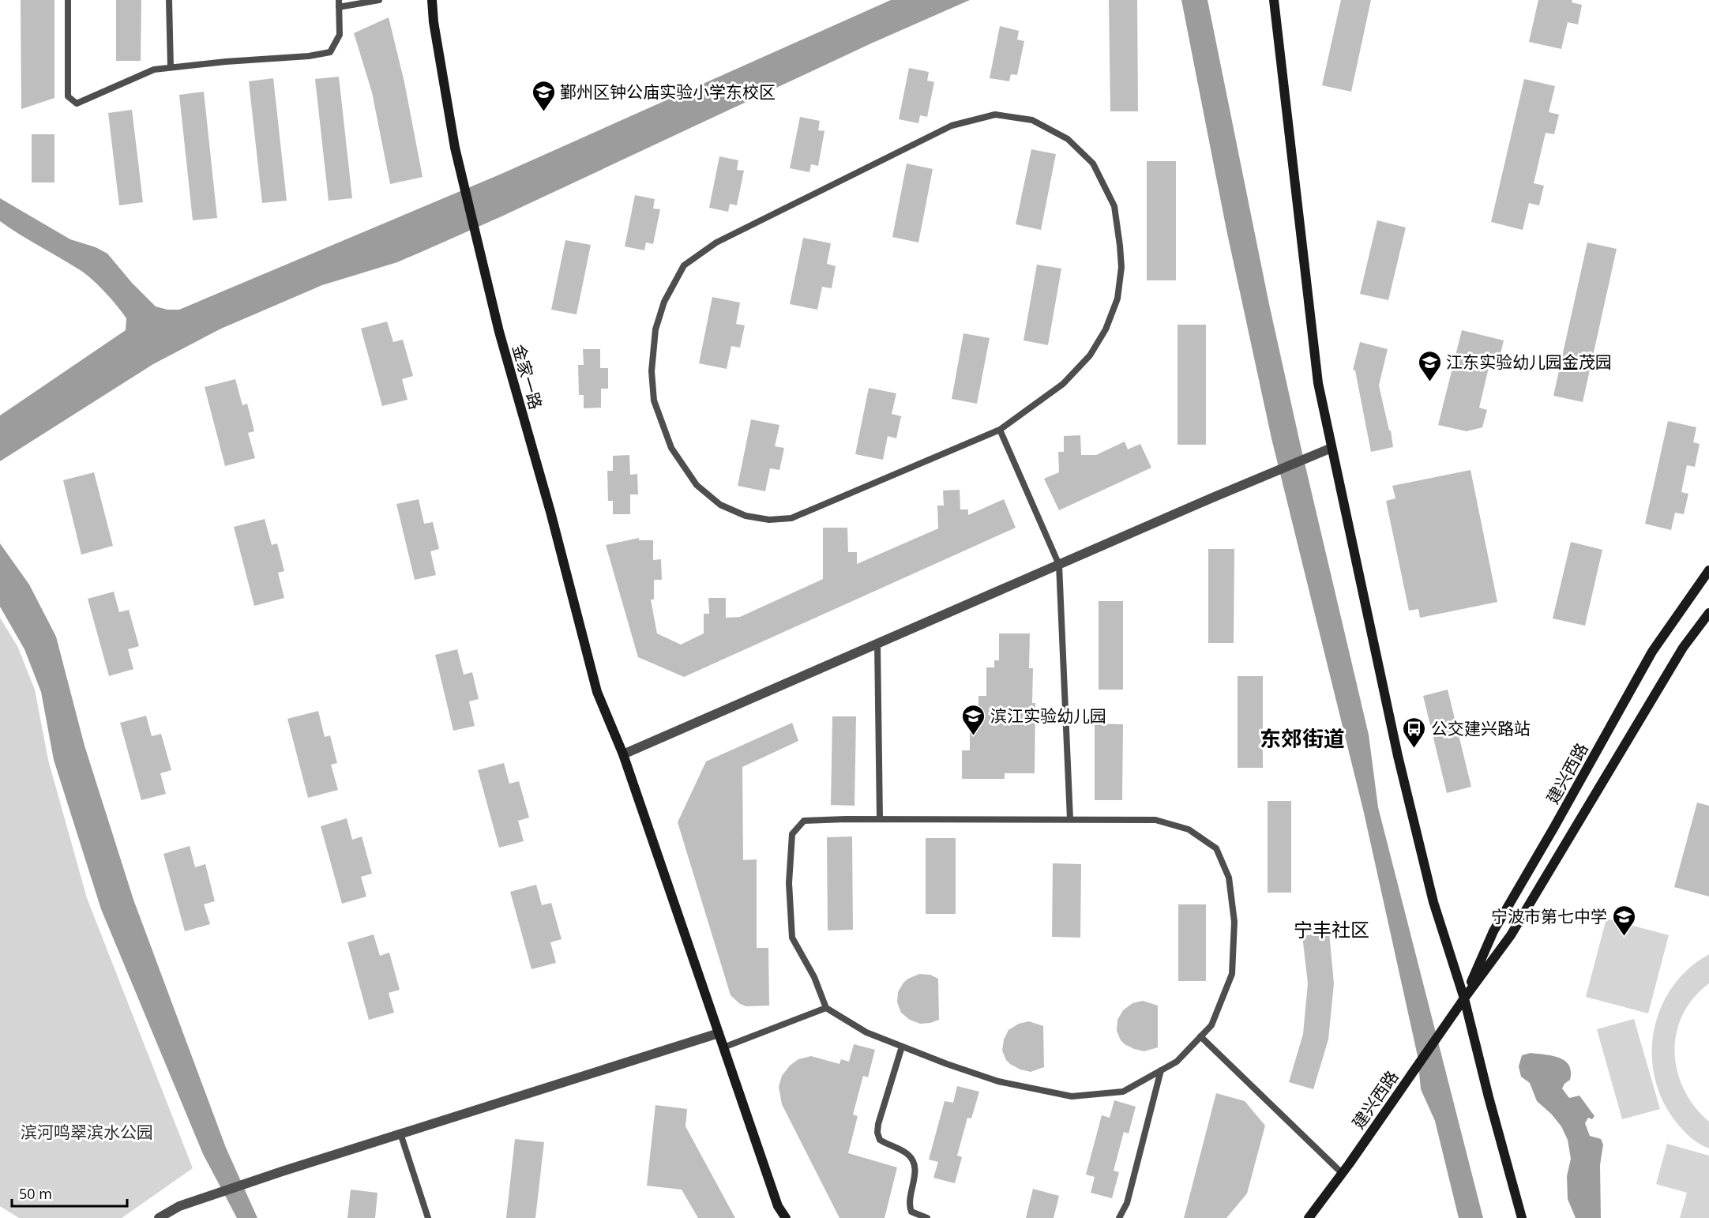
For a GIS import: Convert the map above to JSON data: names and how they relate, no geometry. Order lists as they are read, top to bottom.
{
  "streets": {
    "street": ["金家一路", "建兴西路"]
  },
  "districts": ["东郊街道", "宁丰社区"],
  "parks": ["滨河鸣翠滨水公园"],
  "places": {
    "school or university": [
      "鄞州区钟公庙实验小学东校区",
      "江东实验幼儿园金茂园",
      "滨江实验幼儿园",
      "宁波市第七中学"
    ],
    "bus stop": ["公交建兴路站"]
  },
  "scale_bar": "50 m"
}
